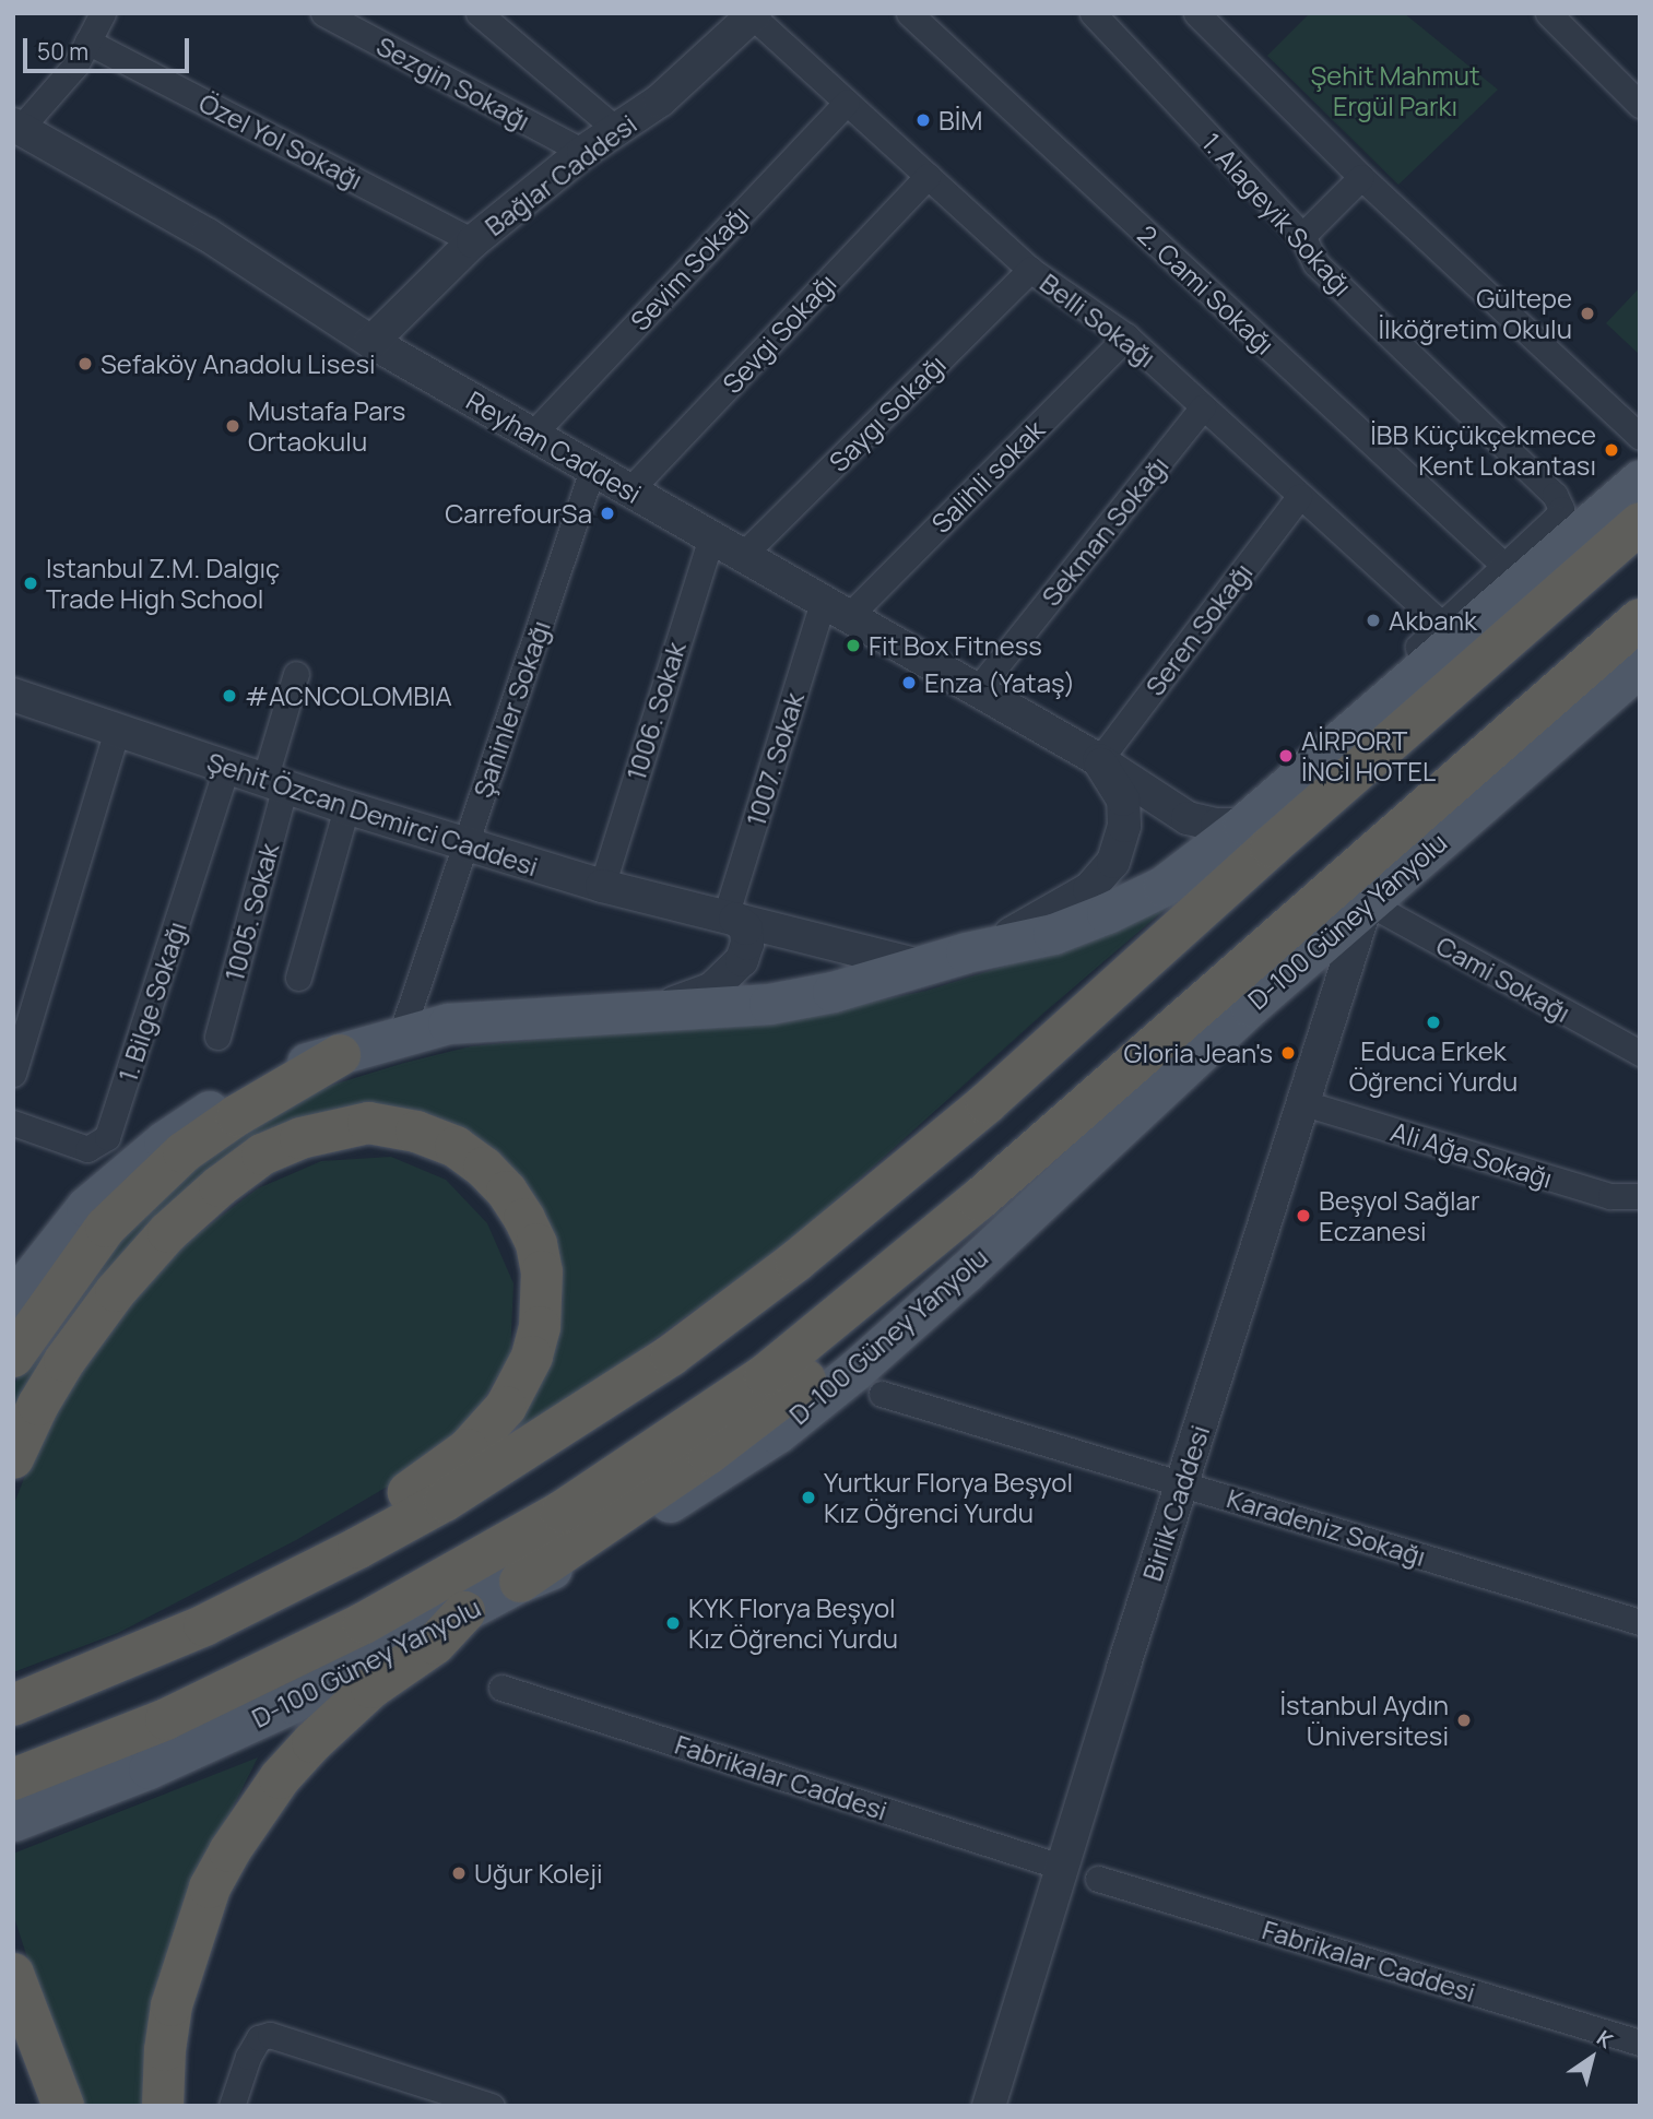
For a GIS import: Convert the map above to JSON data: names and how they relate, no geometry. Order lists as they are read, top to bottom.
{
  "streets": {
    "main road": ["D-100 Güney Yanyolu"],
    "street": [
      "Sezgin Sokağı",
      "Özel Yol Sokağı",
      "Bağlar Caddesi",
      "1. Alageyik Sokağı",
      "Sevim Sokağı",
      "2. Cami Sokağı",
      "Belli Sokağı",
      "Sevgi Sokağı",
      "Saygı Sokağı",
      "Reyhan Caddesi",
      "Salihli sokak",
      "Sekman Sokağı",
      "Seren Sokağı",
      "Şahinler Sokağı",
      "1006. Sokak",
      "1007. Sokak",
      "Şehit Özcan Demirci Caddesi",
      "1005. Sokak",
      "Cami Sokağı",
      "1. Bilge Sokağı",
      "Ali Ağa Sokağı",
      "Birlik Caddesi",
      "Karadeniz Sokağı",
      "Fabrikalar Caddesi"
    ]
  },
  "crossings": [
    ["Sezgin Sokağı", "Bağlar Caddesi"],
    ["Özel Yol Sokağı", "Bağlar Caddesi"],
    ["Bağlar Caddesi", "Belli Sokağı"],
    ["Bağlar Caddesi", "Reyhan Caddesi"],
    ["1. Alageyik Sokağı", "2. Cami Sokağı"],
    ["Sevim Sokağı", "Belli Sokağı"],
    ["Sevim Sokağı", "Reyhan Caddesi"],
    ["Belli Sokağı", "Sevgi Sokağı"],
    ["Belli Sokağı", "Saygı Sokağı"],
    ["Belli Sokağı", "Salihli sokak"],
    ["Belli Sokağı", "Sekman Sokağı"],
    ["Belli Sokağı", "Seren Sokağı"],
    ["Sevgi Sokağı", "Reyhan Caddesi"],
    ["Saygı Sokağı", "Reyhan Caddesi"],
    ["Reyhan Caddesi", "Salihli sokak"],
    ["Reyhan Caddesi", "Sekman Sokağı"],
    ["Reyhan Caddesi", "Seren Sokağı"],
    ["Reyhan Caddesi", "Şahinler Sokağı"],
    ["Reyhan Caddesi", "1006. Sokak"],
    ["Reyhan Caddesi", "1007. Sokak"],
    ["Salihli sokak", "1007. Sokak"],
    ["Şahinler Sokağı", "Şehit Özcan Demirci Caddesi"],
    ["1006. Sokak", "Şehit Özcan Demirci Caddesi"],
    ["1007. Sokak", "Şehit Özcan Demirci Caddesi"],
    ["Şehit Özcan Demirci Caddesi", "1005. Sokak"],
    ["Şehit Özcan Demirci Caddesi", "1. Bilge Sokağı"],
    ["D-100 Güney Yanyolu", "Cami Sokağı"],
    ["D-100 Güney Yanyolu", "Birlik Caddesi"],
    ["Cami Sokağı", "Birlik Caddesi"],
    ["Ali Ağa Sokağı", "Birlik Caddesi"],
    ["Birlik Caddesi", "Karadeniz Sokağı"],
    ["Birlik Caddesi", "Fabrikalar Caddesi"]
  ],
  "parks": ["Şehit Mahmut Ergül Parkı"],
  "places": [
    "BİM",
    "Gültepe İlköğretim Okulu",
    "Sefaköy Anadolu Lisesi",
    "Mustafa Pars Ortaokulu",
    "İBB Küçükçekmece Kent Lokantası",
    "CarrefourSa",
    "Istanbul Z.M. Dalgıç Trade High School",
    "Akbank",
    "Fit Box Fitness",
    "Enza (Yataş)",
    "#ACNCOLOMBIA",
    "AİRPORT İNCİ HOTEL",
    "Educa Erkek Öğrenci Yurdu",
    "Gloria Jean's",
    "Beşyol Sağlar Eczanesi",
    "Yurtkur Florya Beşyol Kız Öğrenci Yurdu",
    "KYK Florya Beşyol Kız Öğrenci Yurdu",
    "İstanbul Aydın Üniversitesi",
    "Uğur Koleji"
  ],
  "scale_bar": "50 m",
  "north": "top right"
}
